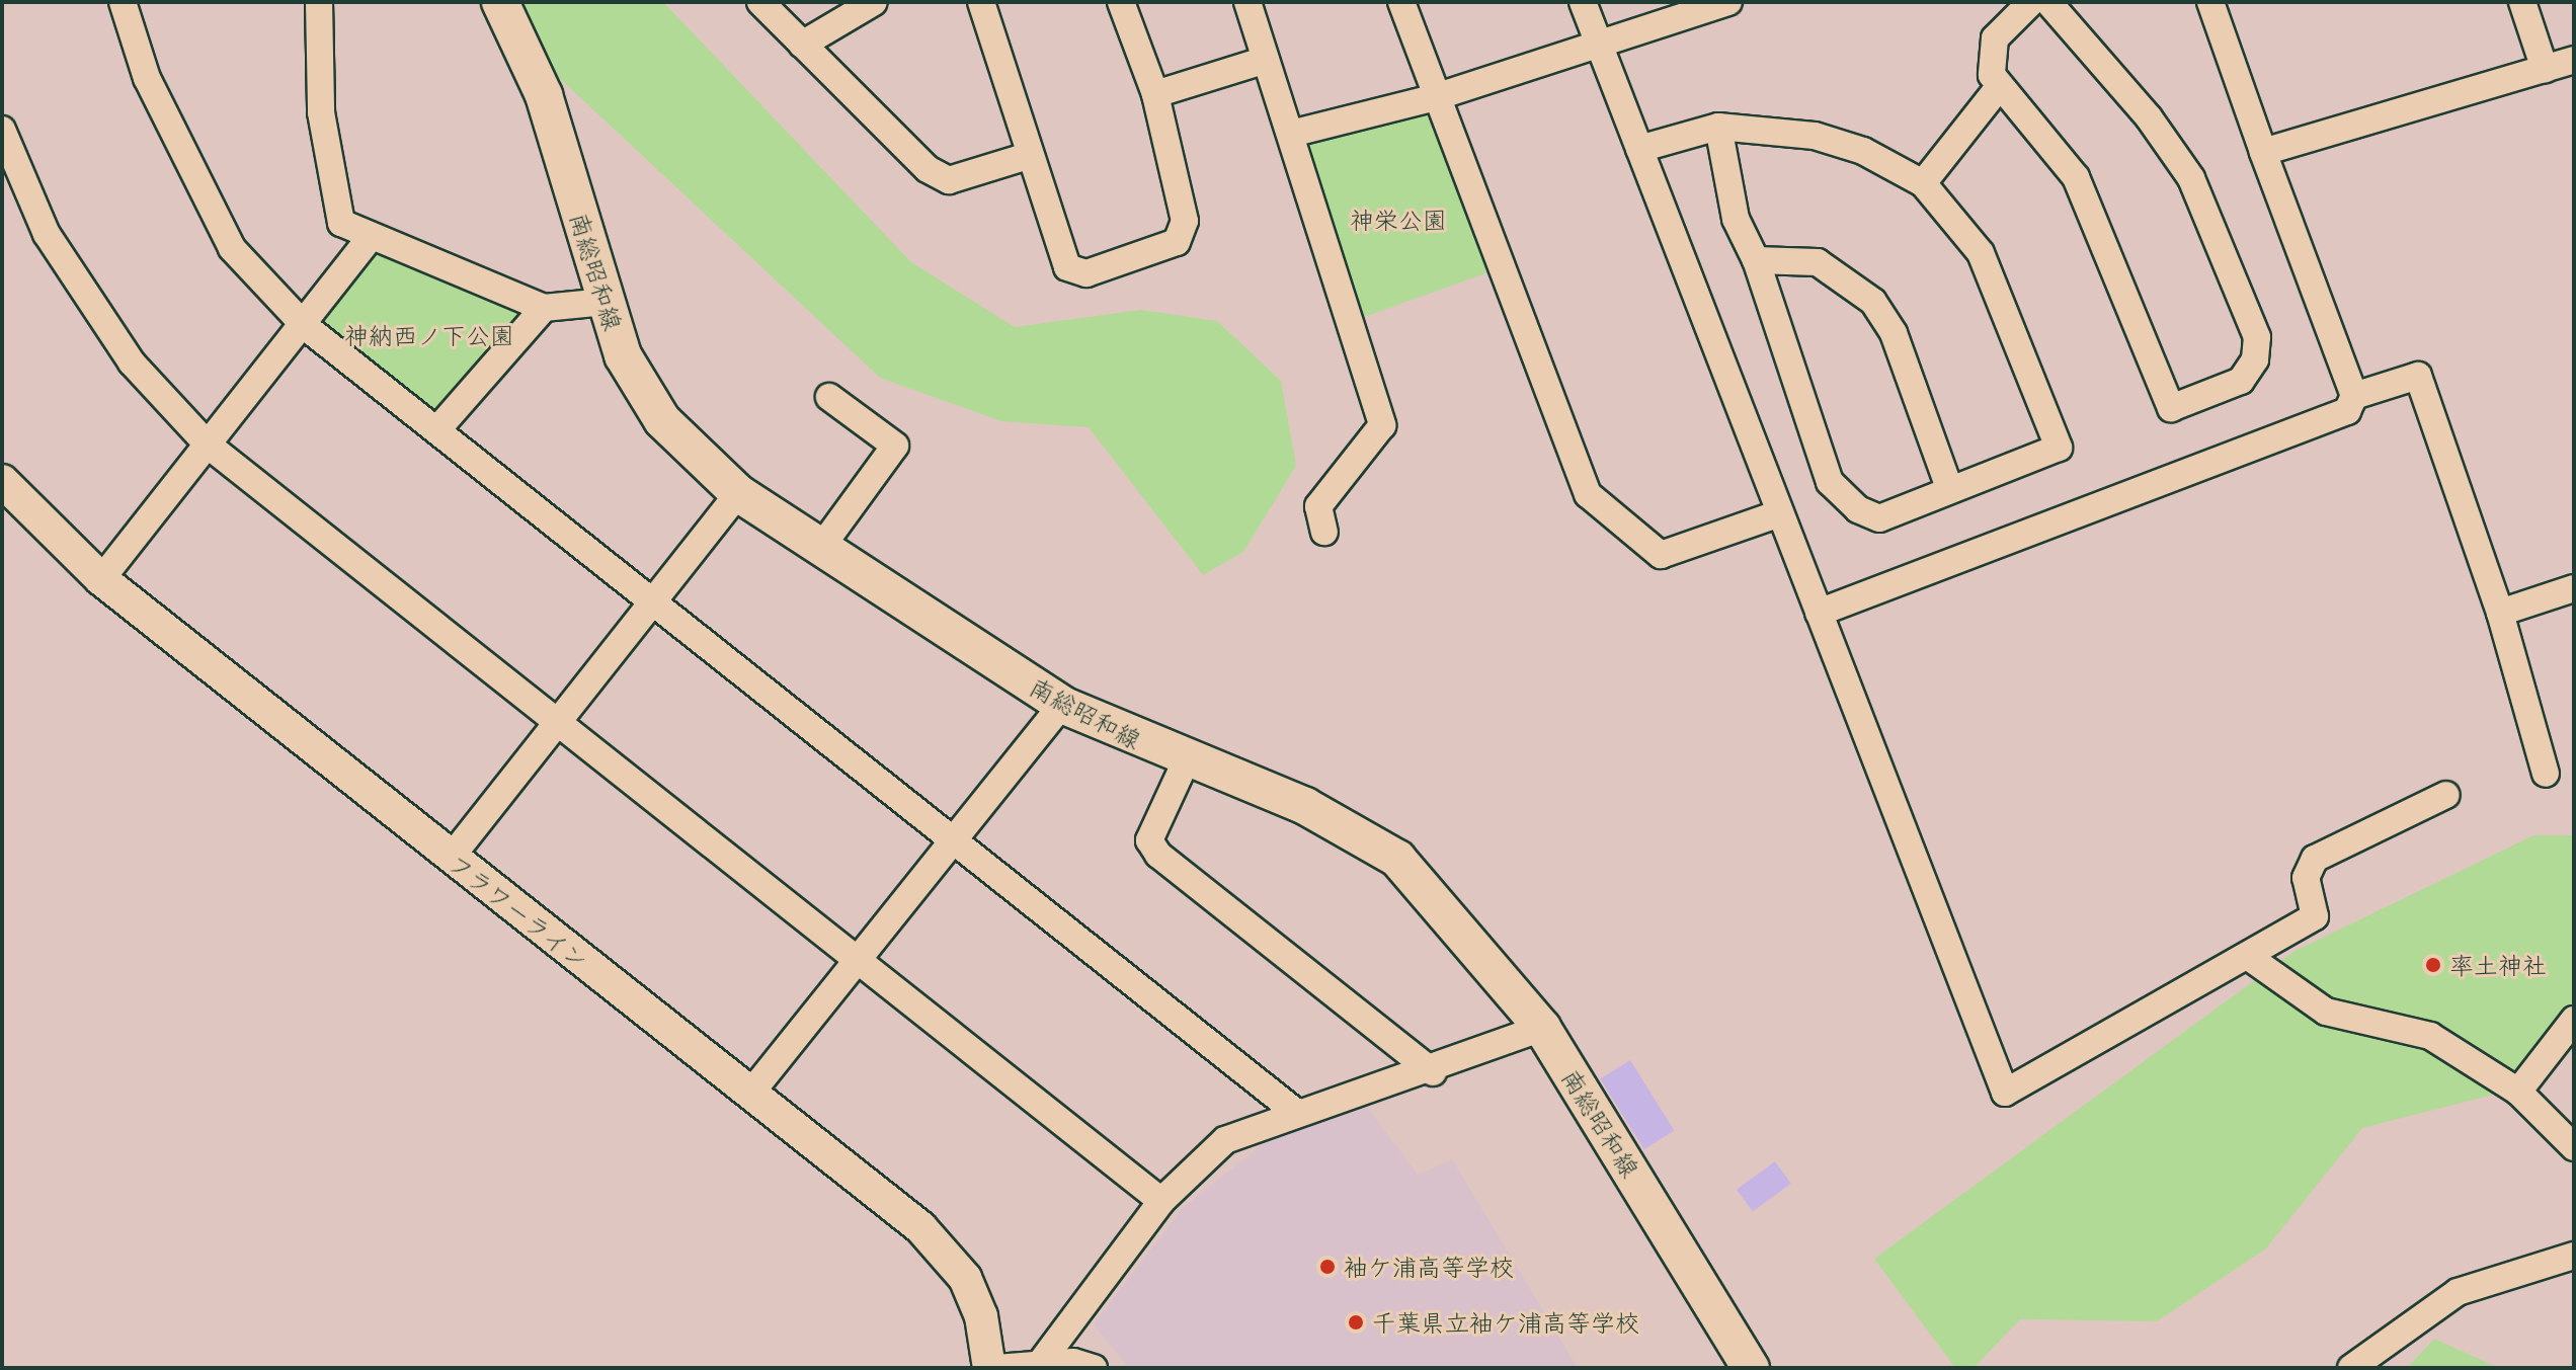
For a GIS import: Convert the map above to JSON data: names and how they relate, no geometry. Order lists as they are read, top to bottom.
{
  "streets": {
    "main road": ["南総昭和線"],
    "street": ["フラワーライン"]
  },
  "parks": ["神栄公園", "神納西ノ下公園"],
  "places": ["率土神社", "袖ケ浦高等学校", "千葉県立袖ケ浦高等学校"]
}
